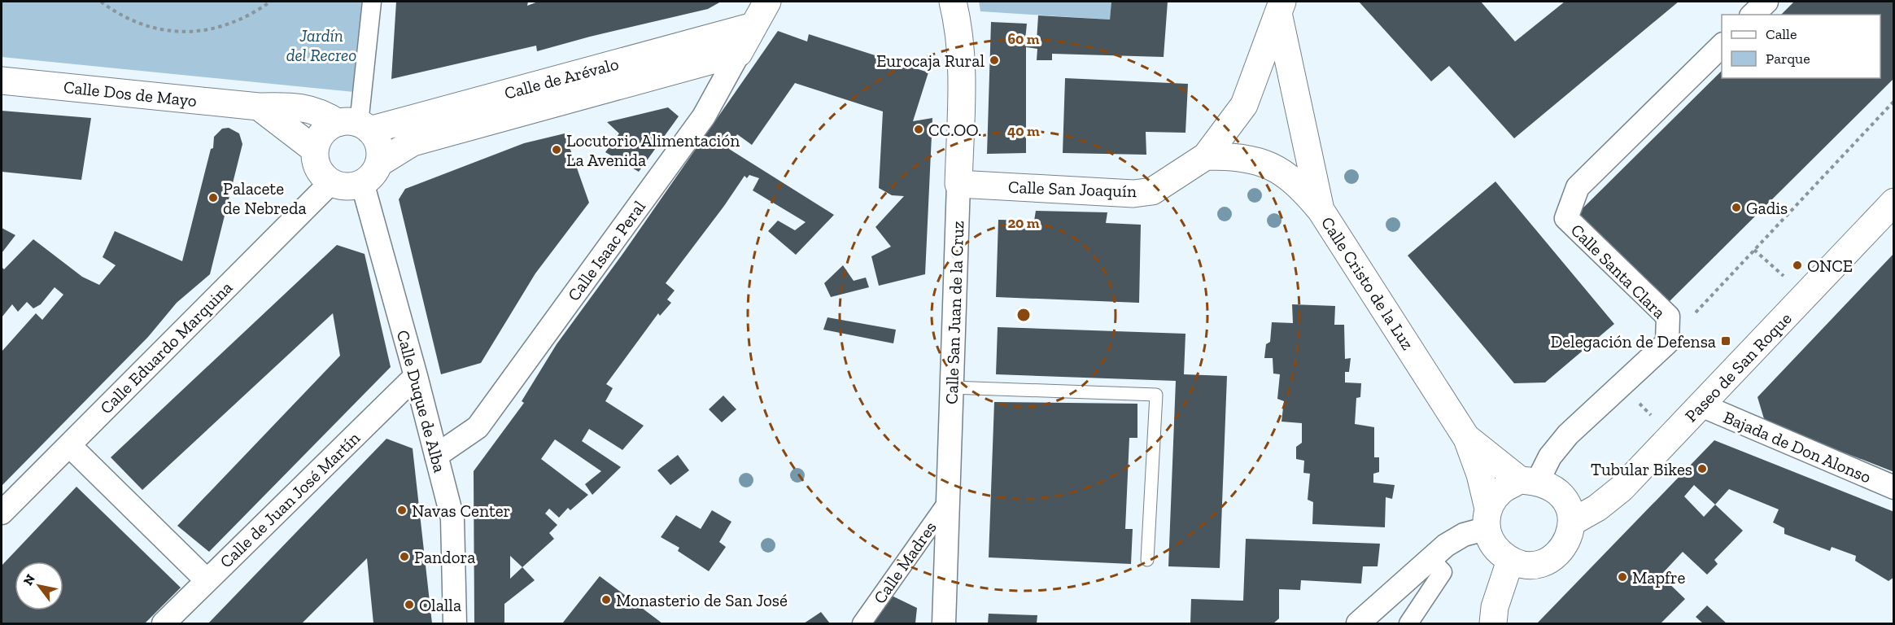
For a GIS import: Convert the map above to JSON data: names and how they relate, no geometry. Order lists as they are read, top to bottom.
{
  "streets": {
    "street": [
      "Calle de Arévalo",
      "Calle Dos de Mayo",
      "Calle San Joaquín",
      "Calle Isaac Peral",
      "Calle Santa Clara",
      "Calle Cristo de la Luz",
      "Calle San Juan de la Cruz",
      "Calle Eduardo Marquina",
      "Paseo de San Roque",
      "Calle Duque de Alba",
      "Bajada de Don Alonso",
      "Calle de Juan José Martín",
      "Calle Madres"
    ]
  },
  "crossings": [
    ["Calle de Arévalo", "Calle Dos de Mayo"],
    ["Calle de Arévalo", "Calle Isaac Peral"],
    ["Calle de Arévalo", "Calle Eduardo Marquina"],
    ["Calle de Arévalo", "Calle Duque de Alba"],
    ["Calle Dos de Mayo", "Calle Eduardo Marquina"],
    ["Calle Dos de Mayo", "Calle Duque de Alba"],
    ["Calle San Joaquín", "Calle Cristo de la Luz"],
    ["Calle San Joaquín", "Calle San Juan de la Cruz"],
    ["Calle Isaac Peral", "Calle Duque de Alba"],
    ["Calle Santa Clara", "Calle Cristo de la Luz"],
    ["Calle Santa Clara", "Paseo de San Roque"],
    ["Calle Cristo de la Luz", "Paseo de San Roque"],
    ["Calle San Juan de la Cruz", "Calle Madres"],
    ["Calle Eduardo Marquina", "Calle Duque de Alba"],
    ["Paseo de San Roque", "Bajada de Don Alonso"],
    ["Calle Duque de Alba", "Calle de Juan José Martín"]
  ],
  "parks": ["Jardín del Recreo"],
  "places": {
    "other": [
      "Eurocaja Rural",
      "CC.OO.",
      "Locutorio Alimentación La Avenida",
      "Palacete de Nebreda",
      "Gadis",
      "ONCE",
      "Tubular Bikes",
      "Navas Center",
      "Pandora",
      "Mapfre",
      "Monasterio de San José",
      "Olalla"
    ],
    "transit": ["Delegación de Defensa"]
  },
  "legend": ["Calle", "Parque"],
  "north": "top left",
  "rings": ["60 m", "40 m", "20 m"]
}
